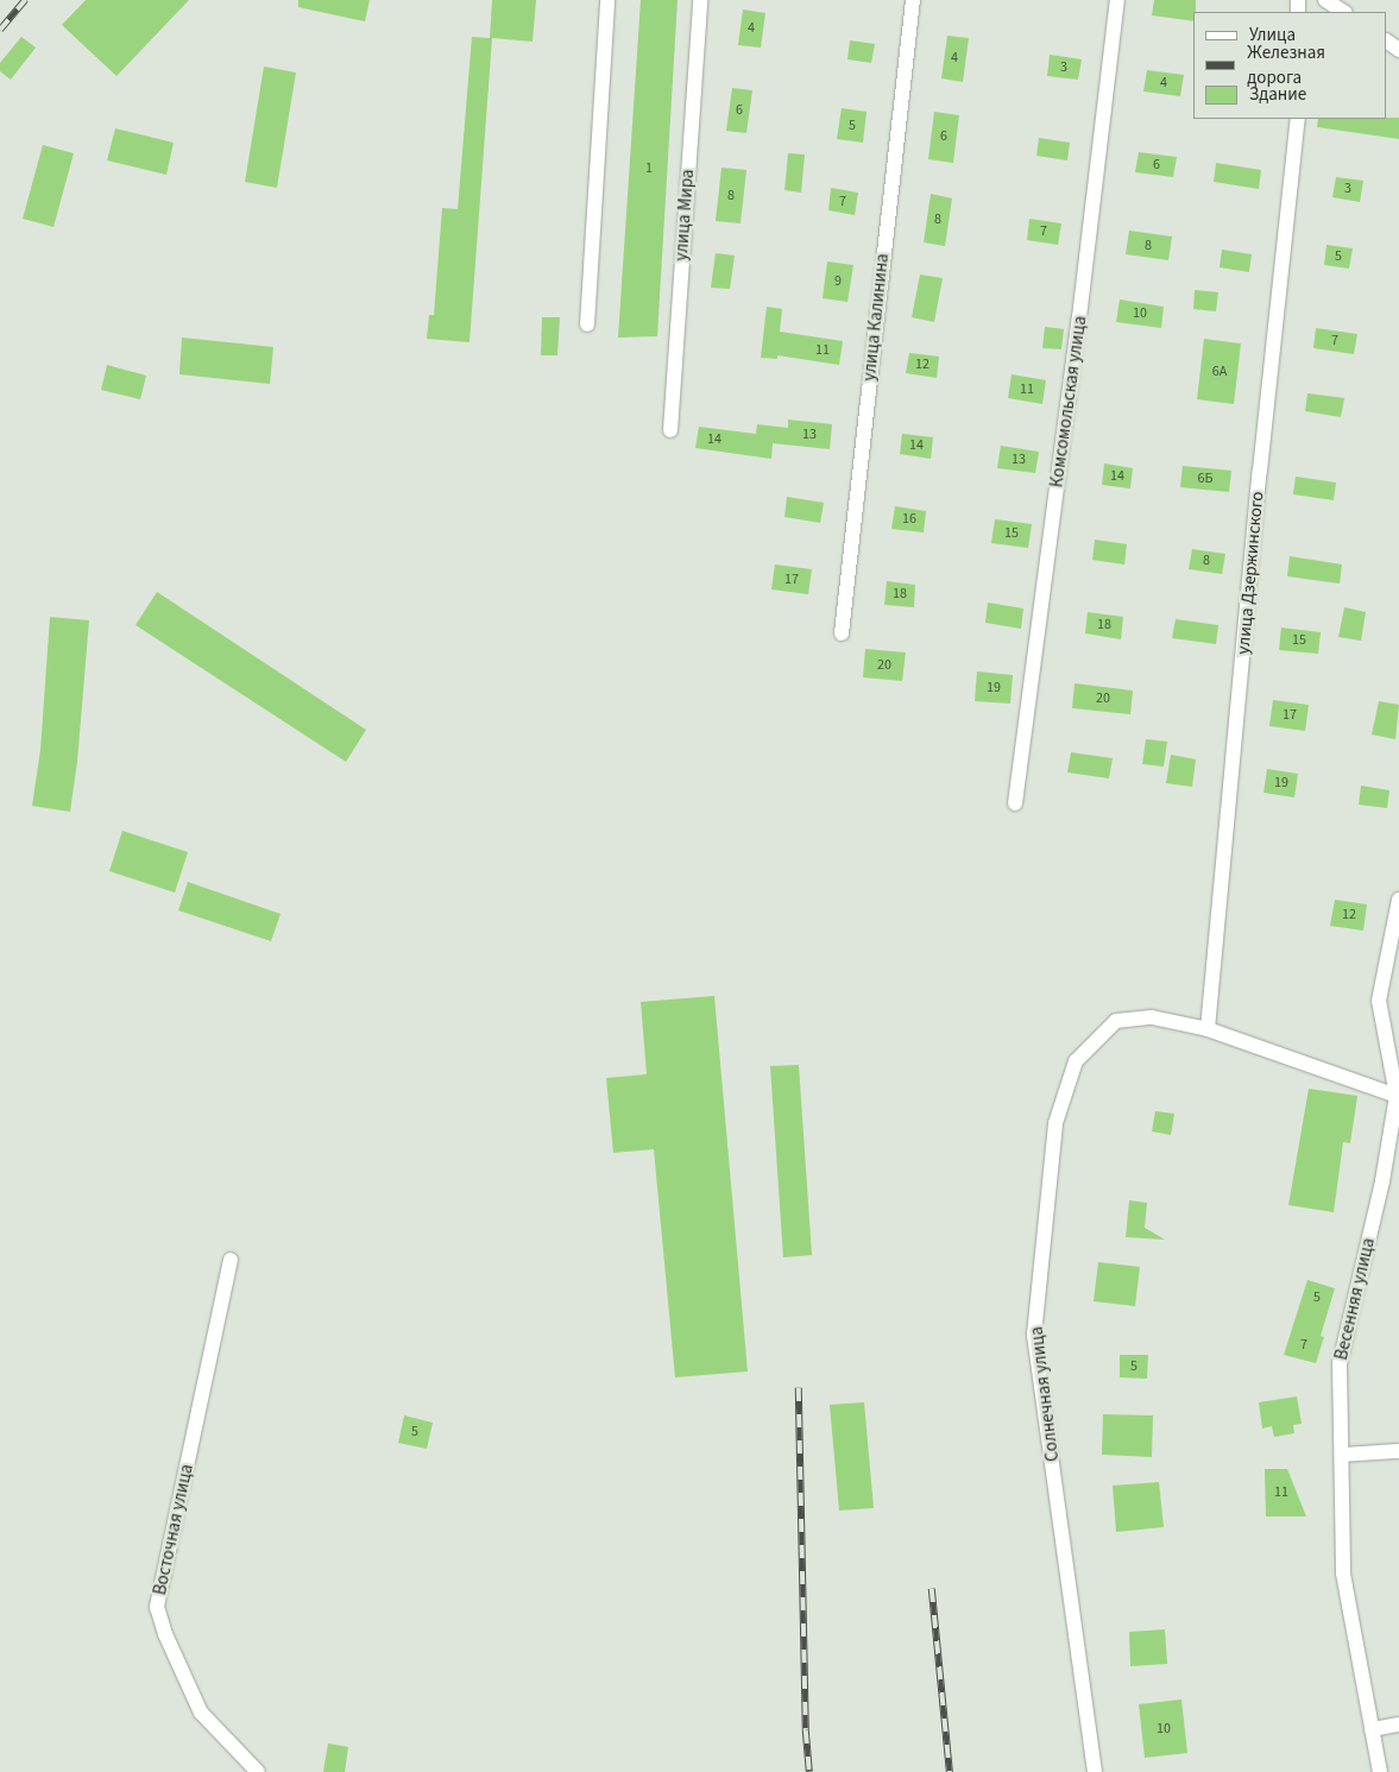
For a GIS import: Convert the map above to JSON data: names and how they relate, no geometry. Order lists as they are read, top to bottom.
{
  "streets": {
    "street": [
      "улица Мира",
      "улица Калинина",
      "Комсомольская улица",
      "улица Дзержинского",
      "Весенняя улица",
      "Солнечная улица",
      "Восточная улица"
    ]
  },
  "crossings": [
    ["улица Дзержинского", "Солнечная улица"]
  ],
  "house_numbers": [
    "4",
    "4",
    "3",
    "4",
    "6",
    "5",
    "6",
    "6",
    "1",
    "3",
    "8",
    "7",
    "8",
    "7",
    "8",
    "5",
    "9",
    "10",
    "7",
    "11",
    "12",
    "6А",
    "11",
    "13",
    "14",
    "14",
    "13",
    "14",
    "6Б",
    "16",
    "15",
    "8",
    "17",
    "18",
    "18",
    "15",
    "20",
    "19",
    "20",
    "17",
    "19",
    "12",
    "5",
    "7",
    "5",
    "5",
    "11",
    "10"
  ],
  "legend": ["Улица", "Железная дорога", "Здание"]
}
